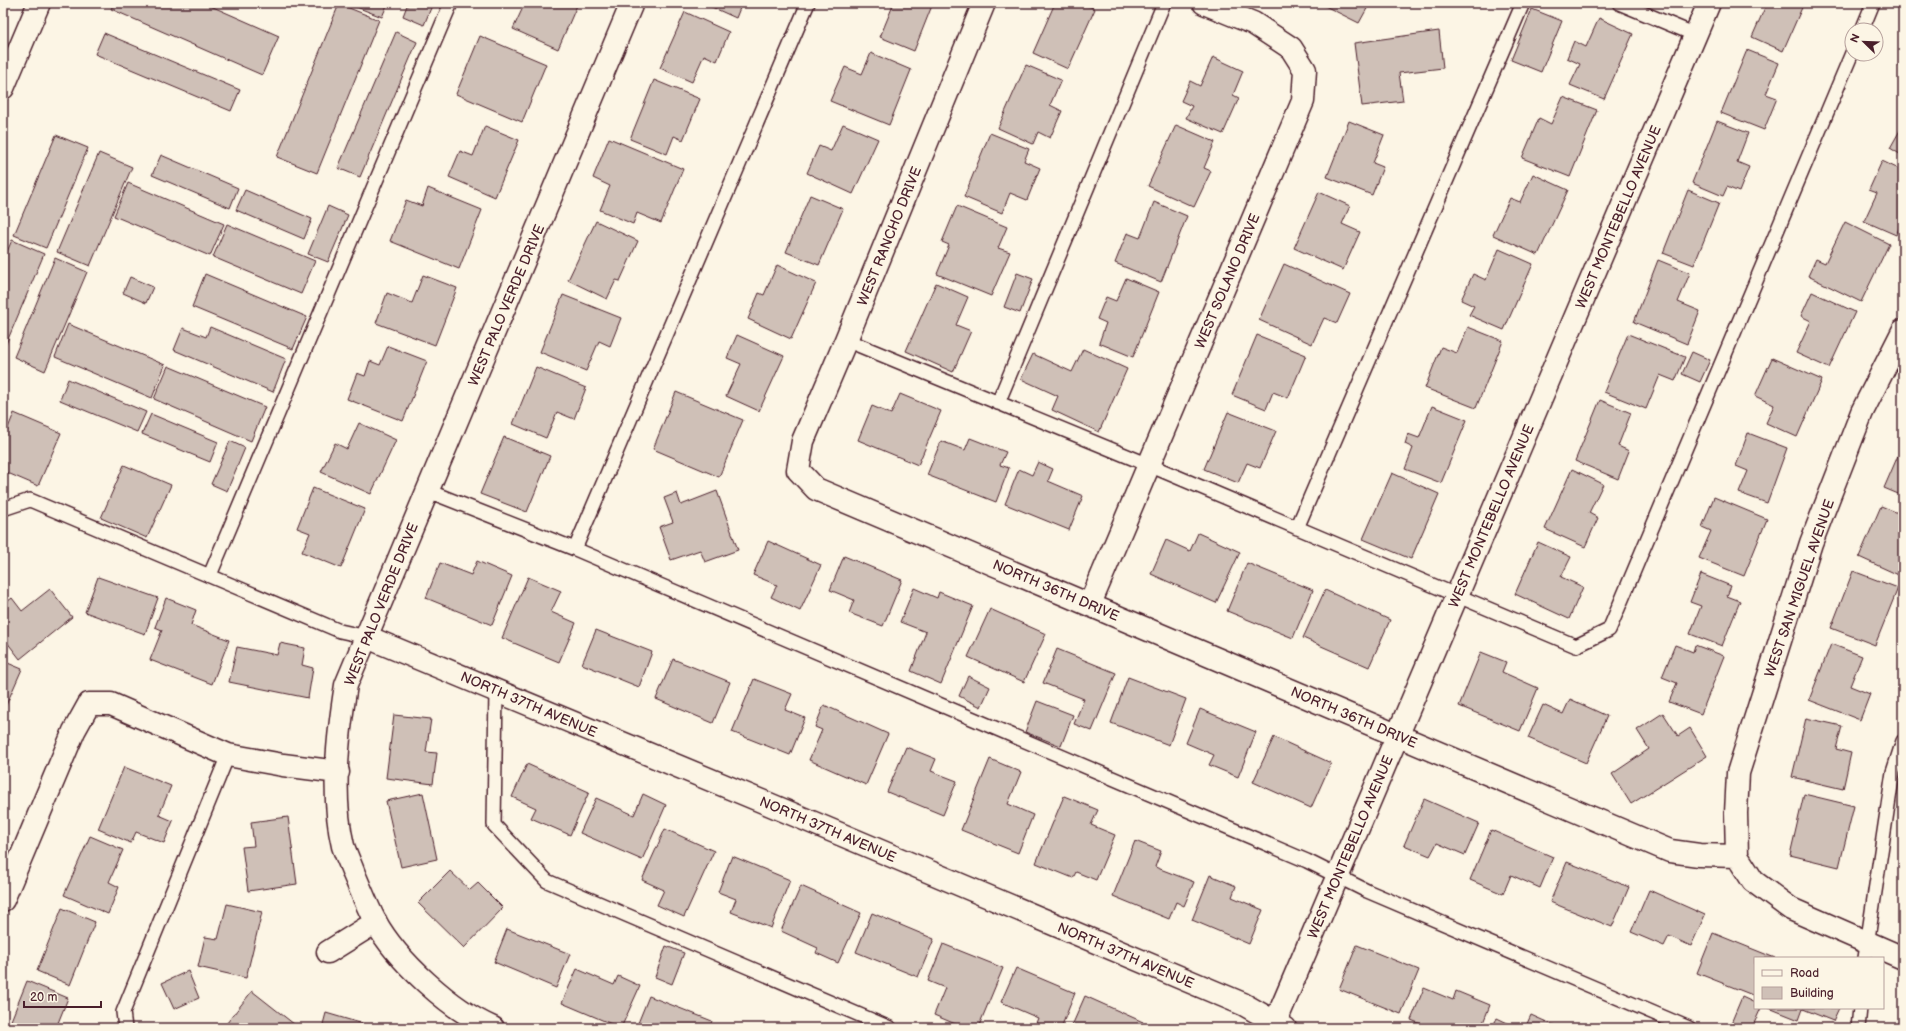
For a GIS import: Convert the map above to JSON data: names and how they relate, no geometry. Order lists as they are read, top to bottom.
{
  "streets": {
    "street": [
      "WEST MONTEBELLO AVENUE",
      "WEST RANCHO DRIVE",
      "WEST SOLANO DRIVE",
      "WEST PALO VERDE DRIVE",
      "WEST SAN MIGUEL AVENUE",
      "NORTH 36TH DRIVE",
      "NORTH 37TH AVENUE"
    ]
  },
  "crossings": [
    ["WEST MONTEBELLO AVENUE", "NORTH 36TH DRIVE"],
    ["WEST MONTEBELLO AVENUE", "NORTH 37TH AVENUE"],
    ["WEST RANCHO DRIVE", "NORTH 36TH DRIVE"],
    ["WEST SOLANO DRIVE", "NORTH 36TH DRIVE"],
    ["WEST PALO VERDE DRIVE", "NORTH 37TH AVENUE"],
    ["WEST SAN MIGUEL AVENUE", "NORTH 36TH DRIVE"]
  ],
  "legend": ["Road", "Building"],
  "scale_bar": "20 m",
  "north": "top left"
}
